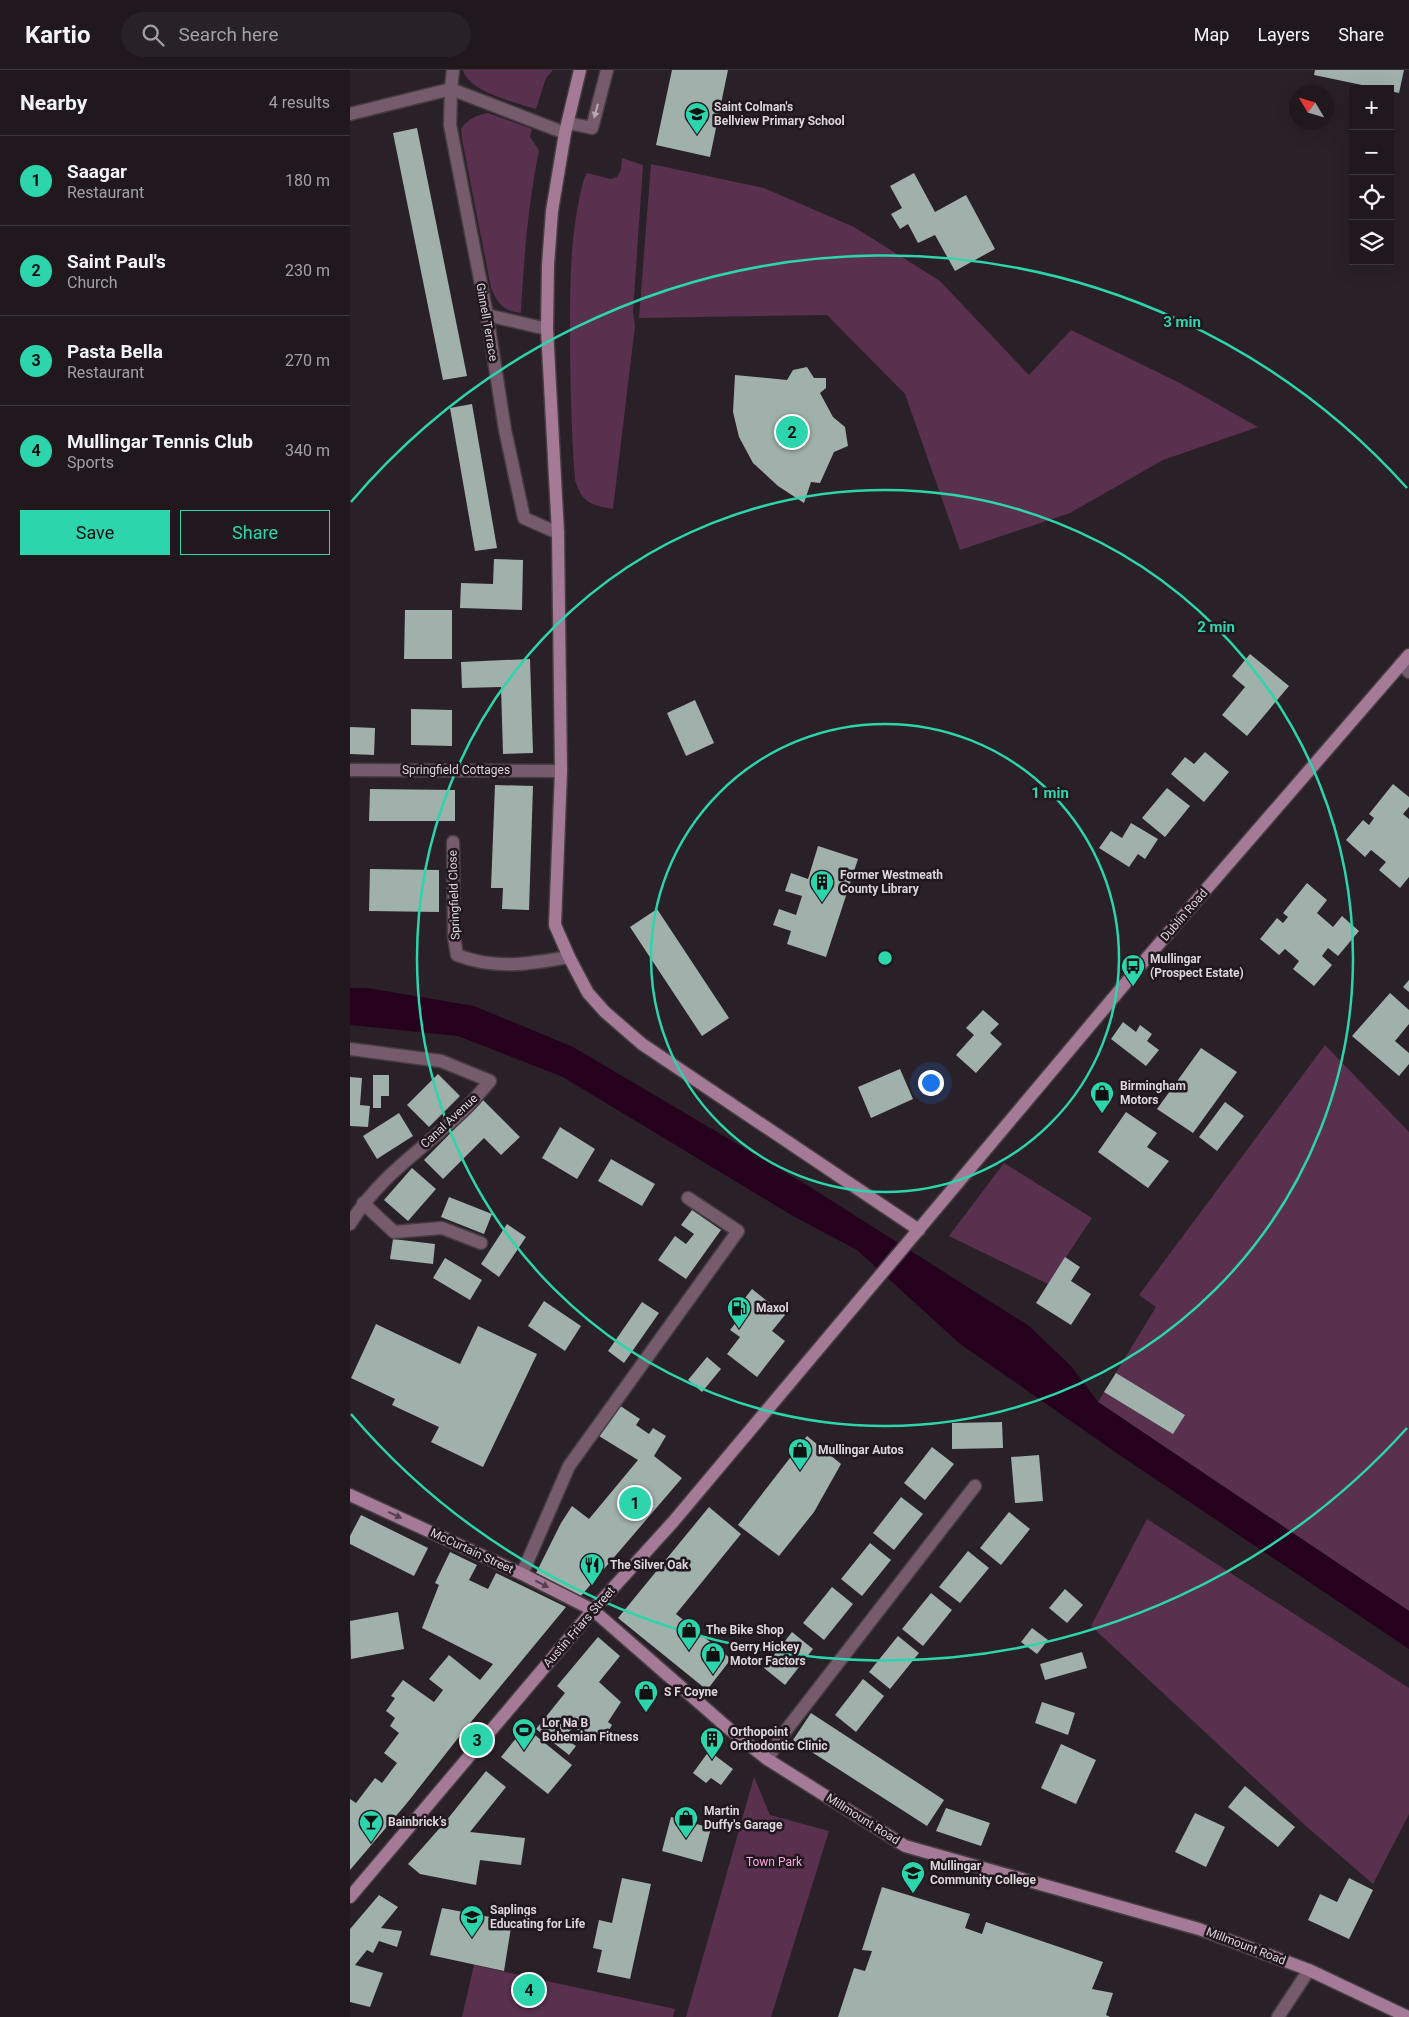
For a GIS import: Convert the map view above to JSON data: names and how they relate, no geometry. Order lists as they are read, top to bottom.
{
  "streets": {
    "street": [
      "Ginnell Terrace",
      "Springfield Cottages",
      "Springfield Close",
      "Dublin Road",
      "Canal Avenue",
      "McCurtain Street",
      "Austin Friars Street",
      "Millmount Road"
    ]
  },
  "crossings": [
    ["Dublin Road", "Austin Friars Street"],
    ["McCurtain Street", "Austin Friars Street"],
    ["McCurtain Street", "Millmount Road"],
    ["Austin Friars Street", "Millmount Road"]
  ],
  "one_way": ["McCurtain Street"],
  "parks": ["Town Park"],
  "places": {
    "school or university": ["Saint Colman's Bellview Primary School", "Mullingar Community College", "Saplings Educating for Life"],
    "building": ["Former Westmeath County Library", "Orthopoint Orthodontic Clinic"],
    "bus stop": ["Mullingar (Prospect Estate)"],
    "shop": [
      "Birmingham Motors",
      "Mullingar Autos",
      "The Bike Shop",
      "Gerry Hickey Motor Factors",
      "S F Coyne",
      "Martin Duffy's Garage"
    ],
    "fuel station": ["Maxol"],
    "restaurant": ["The Silver Oak"],
    "sports": ["Lor Na B Bohemian Fitness"],
    "bar": ["Bainbrick’s"]
  },
  "north": "top left",
  "page": {
    "header": "Kartio",
    "search": "Search here",
    "nav": ["Map", "Layers", "Share"],
    "heading": ["Nearby", "4 results"],
    "map_buttons": ["+", "−"],
    "list": [
      {
        "mark": "1",
        "name": "Saagar",
        "note": "Restaurant",
        "value": "180 m"
      },
      {
        "mark": "2",
        "name": "Saint Paul's",
        "note": "Church",
        "value": "230 m"
      },
      {
        "mark": "3",
        "name": "Pasta Bella",
        "note": "Restaurant",
        "value": "270 m"
      },
      {
        "mark": "4",
        "name": "Mullingar Tennis Club",
        "note": "Sports",
        "value": "340 m"
      }
    ],
    "pins": [
      "2",
      "1",
      "3",
      "4"
    ],
    "buttons": ["Save", "Share"]
  },
  "rings": ["3 min", "2 min", "1 min"]
}
